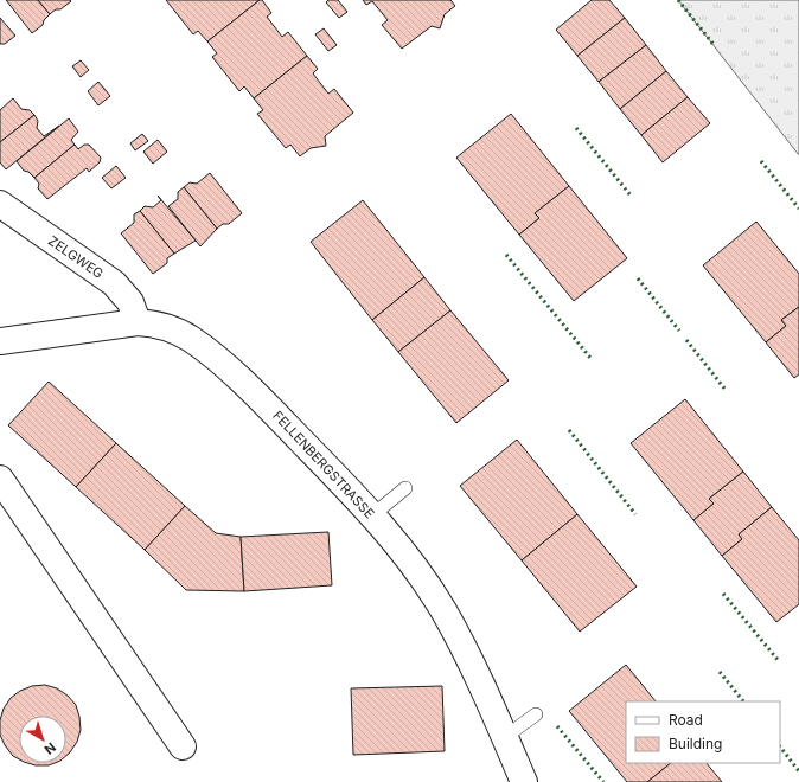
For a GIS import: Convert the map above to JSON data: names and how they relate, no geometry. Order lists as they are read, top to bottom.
{
  "streets": {
    "street": ["ZELGWEG", "FELLENBERGSTRASSE"]
  },
  "crossings": [
    ["ZELGWEG", "FELLENBERGSTRASSE"]
  ],
  "legend": ["Road", "Building"],
  "north": "bottom right"
}
